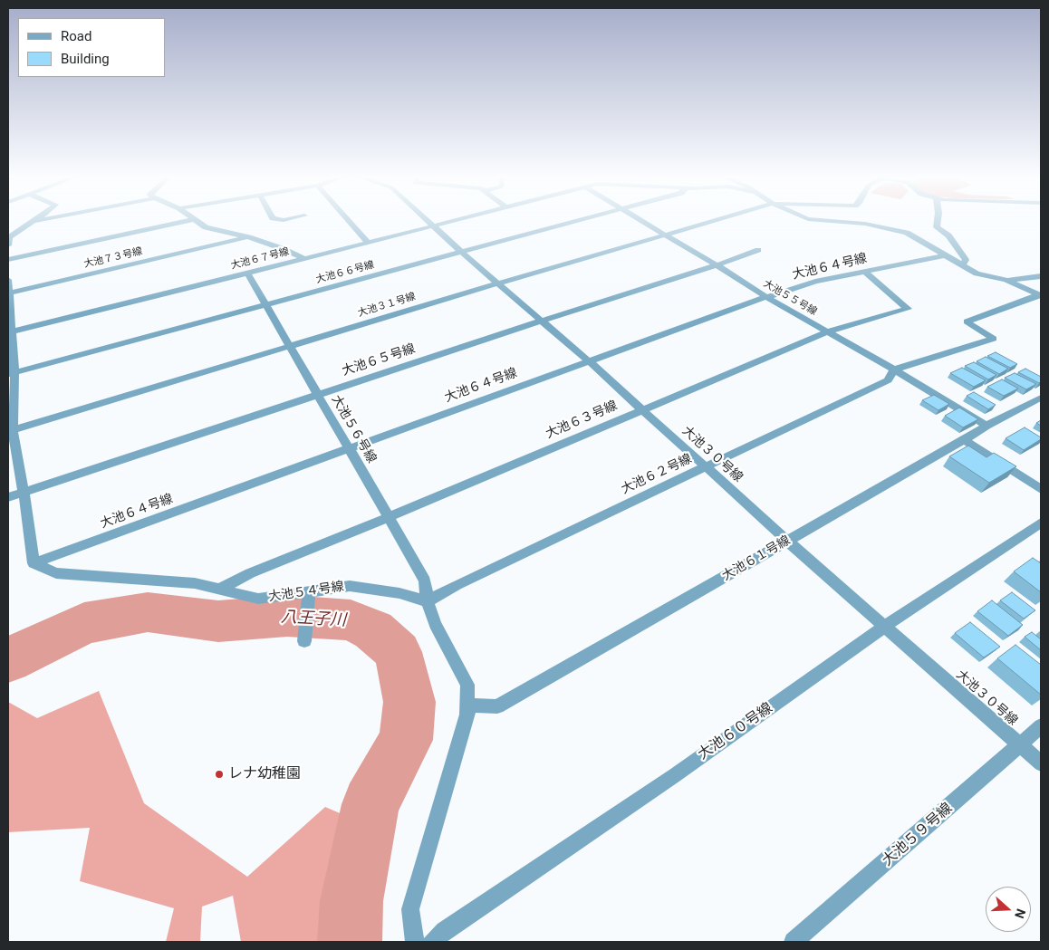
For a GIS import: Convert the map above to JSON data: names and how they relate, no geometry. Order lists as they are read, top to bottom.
{
  "streets": {
    "street": [
      "大池７３号線",
      "大池６７号線",
      "大池６４号線",
      "大池６６号線",
      "大池５５号線",
      "大池３１号線",
      "大池６５号線",
      "大池６３号線",
      "大池５６号線",
      "大池３０号線",
      "大池６２号線",
      "大池６１号線",
      "大池５４号線",
      "大池６０号線",
      "大池５９号線"
    ]
  },
  "crossings": [
    ["大池６７号線", "大池５６号線"],
    ["大池６７号線", "大池３０号線"],
    ["大池６４号線", "大池５５号線"],
    ["大池６４号線", "大池６３号線"],
    ["大池６４号線", "大池５６号線"],
    ["大池６４号線", "大池３０号線"],
    ["大池６４号線", "大池５４号線"],
    ["大池６６号線", "大池５６号線"],
    ["大池６６号線", "大池３０号線"],
    ["大池５５号線", "大池３１号線"],
    ["大池５５号線", "大池６５号線"],
    ["大池５５号線", "大池６３号線"],
    ["大池５５号線", "大池６２号線"],
    ["大池５５号線", "大池６１号線"],
    ["大池３１号線", "大池５６号線"],
    ["大池３１号線", "大池３０号線"],
    ["大池６５号線", "大池５６号線"],
    ["大池６５号線", "大池３０号線"],
    ["大池６３号線", "大池５６号線"],
    ["大池６３号線", "大池３０号線"],
    ["大池６３号線", "大池５４号線"],
    ["大池５６号線", "大池６２号線"],
    ["大池５６号線", "大池５４号線"],
    ["大池３０号線", "大池６２号線"],
    ["大池３０号線", "大池６１号線"],
    ["大池３０号線", "大池６０号線"],
    ["大池３０号線", "大池５９号線"],
    ["大池６２号線", "大池５４号線"]
  ],
  "water": ["八王子川"],
  "places": ["レナ幼稚園"],
  "legend": ["Road", "Building"],
  "north": "right"
}
